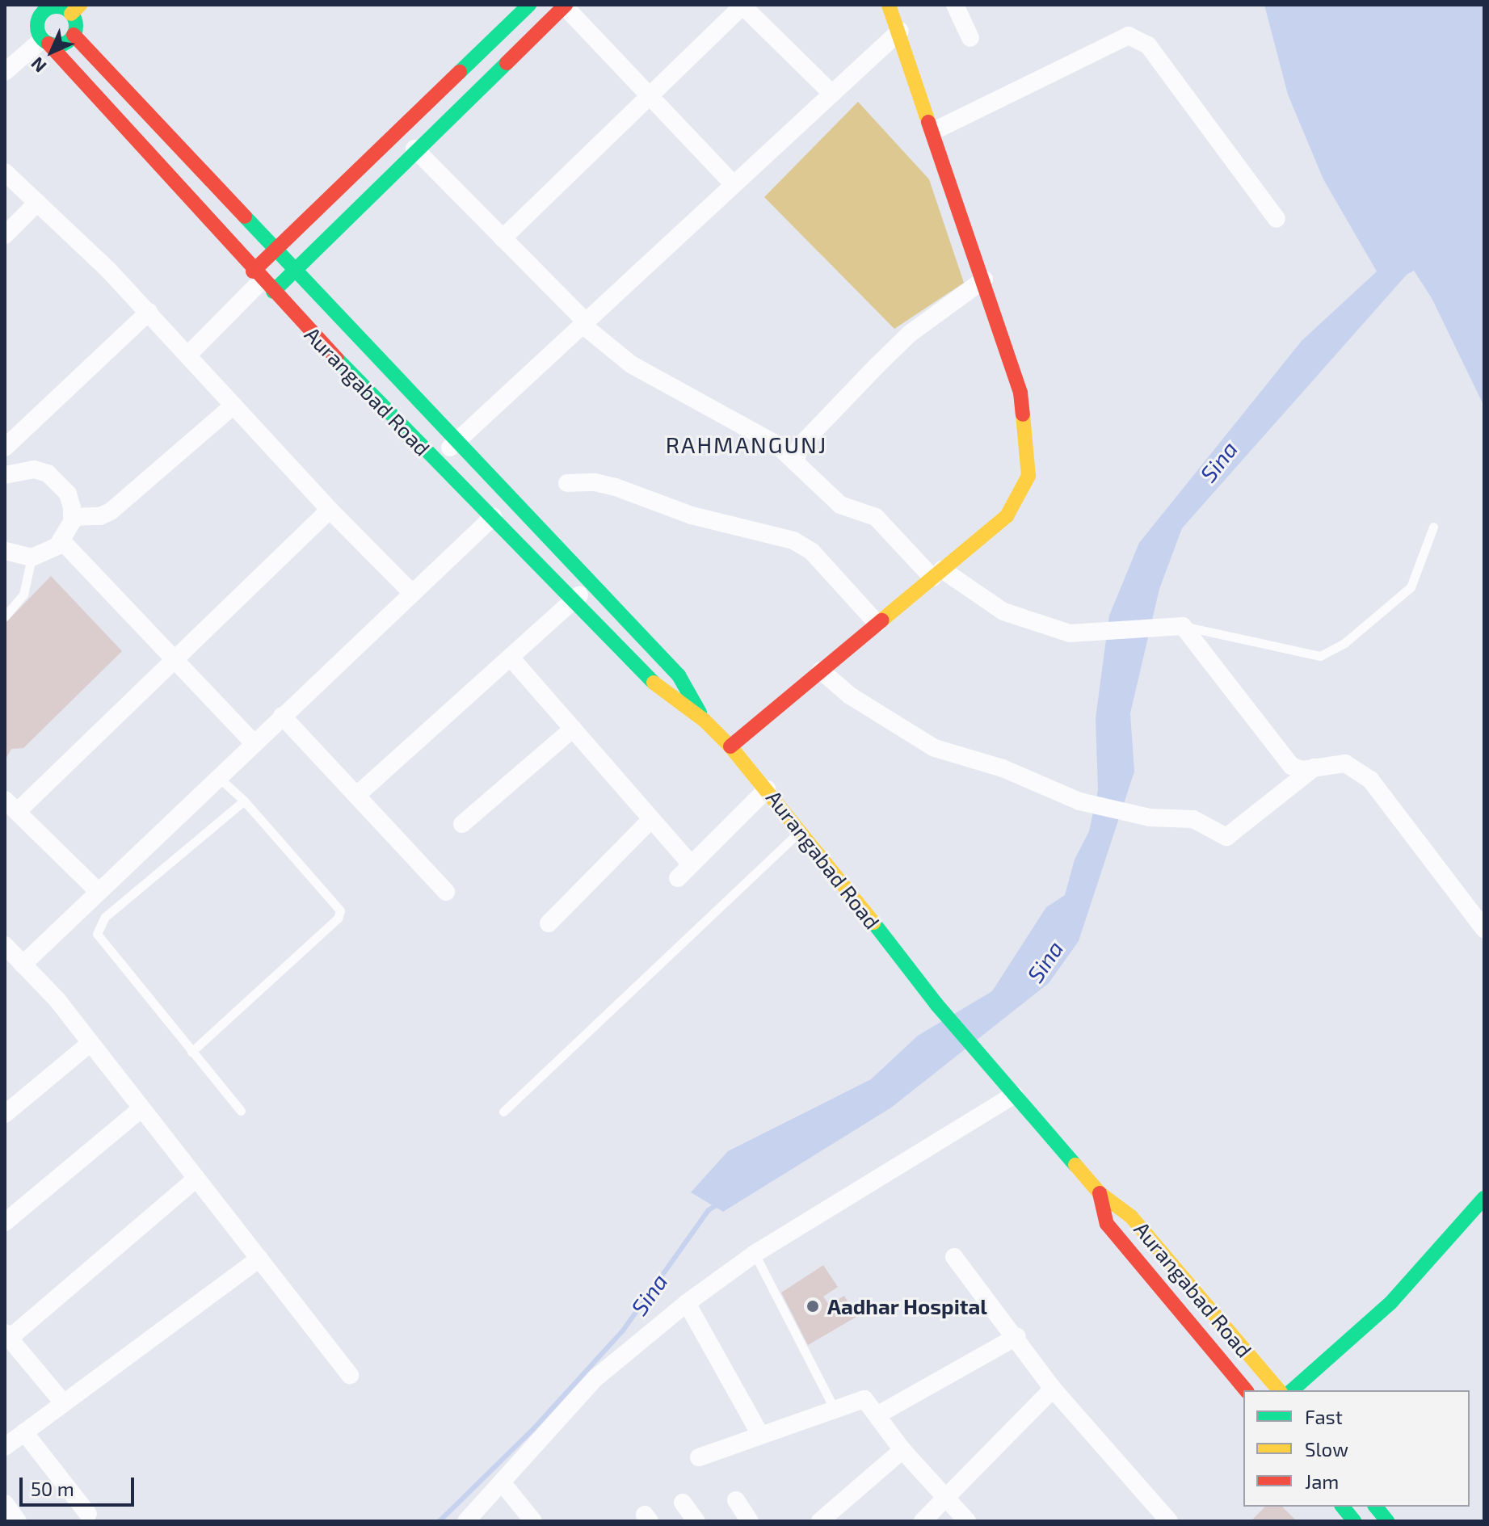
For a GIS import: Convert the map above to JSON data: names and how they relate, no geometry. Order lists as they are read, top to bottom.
{
  "streets": {
    "main road": ["Aurangabad Road"]
  },
  "districts": ["RAHMANGUNJ"],
  "water": ["Sina"],
  "places": ["Aadhar Hospital"],
  "legend": ["Fast", "Slow", "Jam"],
  "scale_bar": "50 m",
  "north": "bottom left"
}
